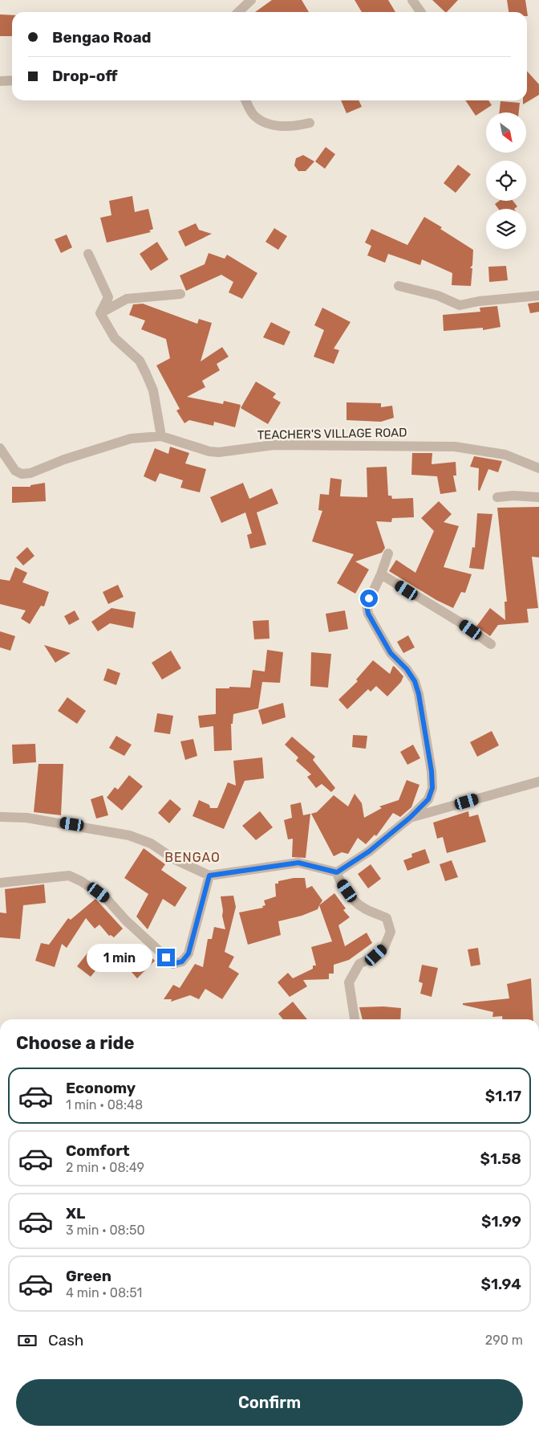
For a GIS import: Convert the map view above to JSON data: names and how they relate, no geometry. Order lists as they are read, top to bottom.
{
  "streets": {
    "street": ["TEACHER'S VILLAGE ROAD"]
  },
  "districts": ["BENGAO"],
  "north": "bottom right",
  "page": {
    "banner": ["Bengao Road", "Drop-off"],
    "bubble": "1 min",
    "heading": "Choose a ride",
    "list": [
      {
        "name": "Economy",
        "note": "1 min · 08:48",
        "value": "$1.17"
      },
      {
        "name": "Comfort",
        "note": "2 min · 08:49",
        "value": "$1.58"
      },
      {
        "name": "XL",
        "note": "3 min · 08:50",
        "value": "$1.99"
      },
      {
        "name": "Green",
        "note": "4 min · 08:51",
        "value": "$1.94"
      }
    ],
    "pay": ["Cash", "290 m"],
    "buttons": "Confirm"
  }
}
